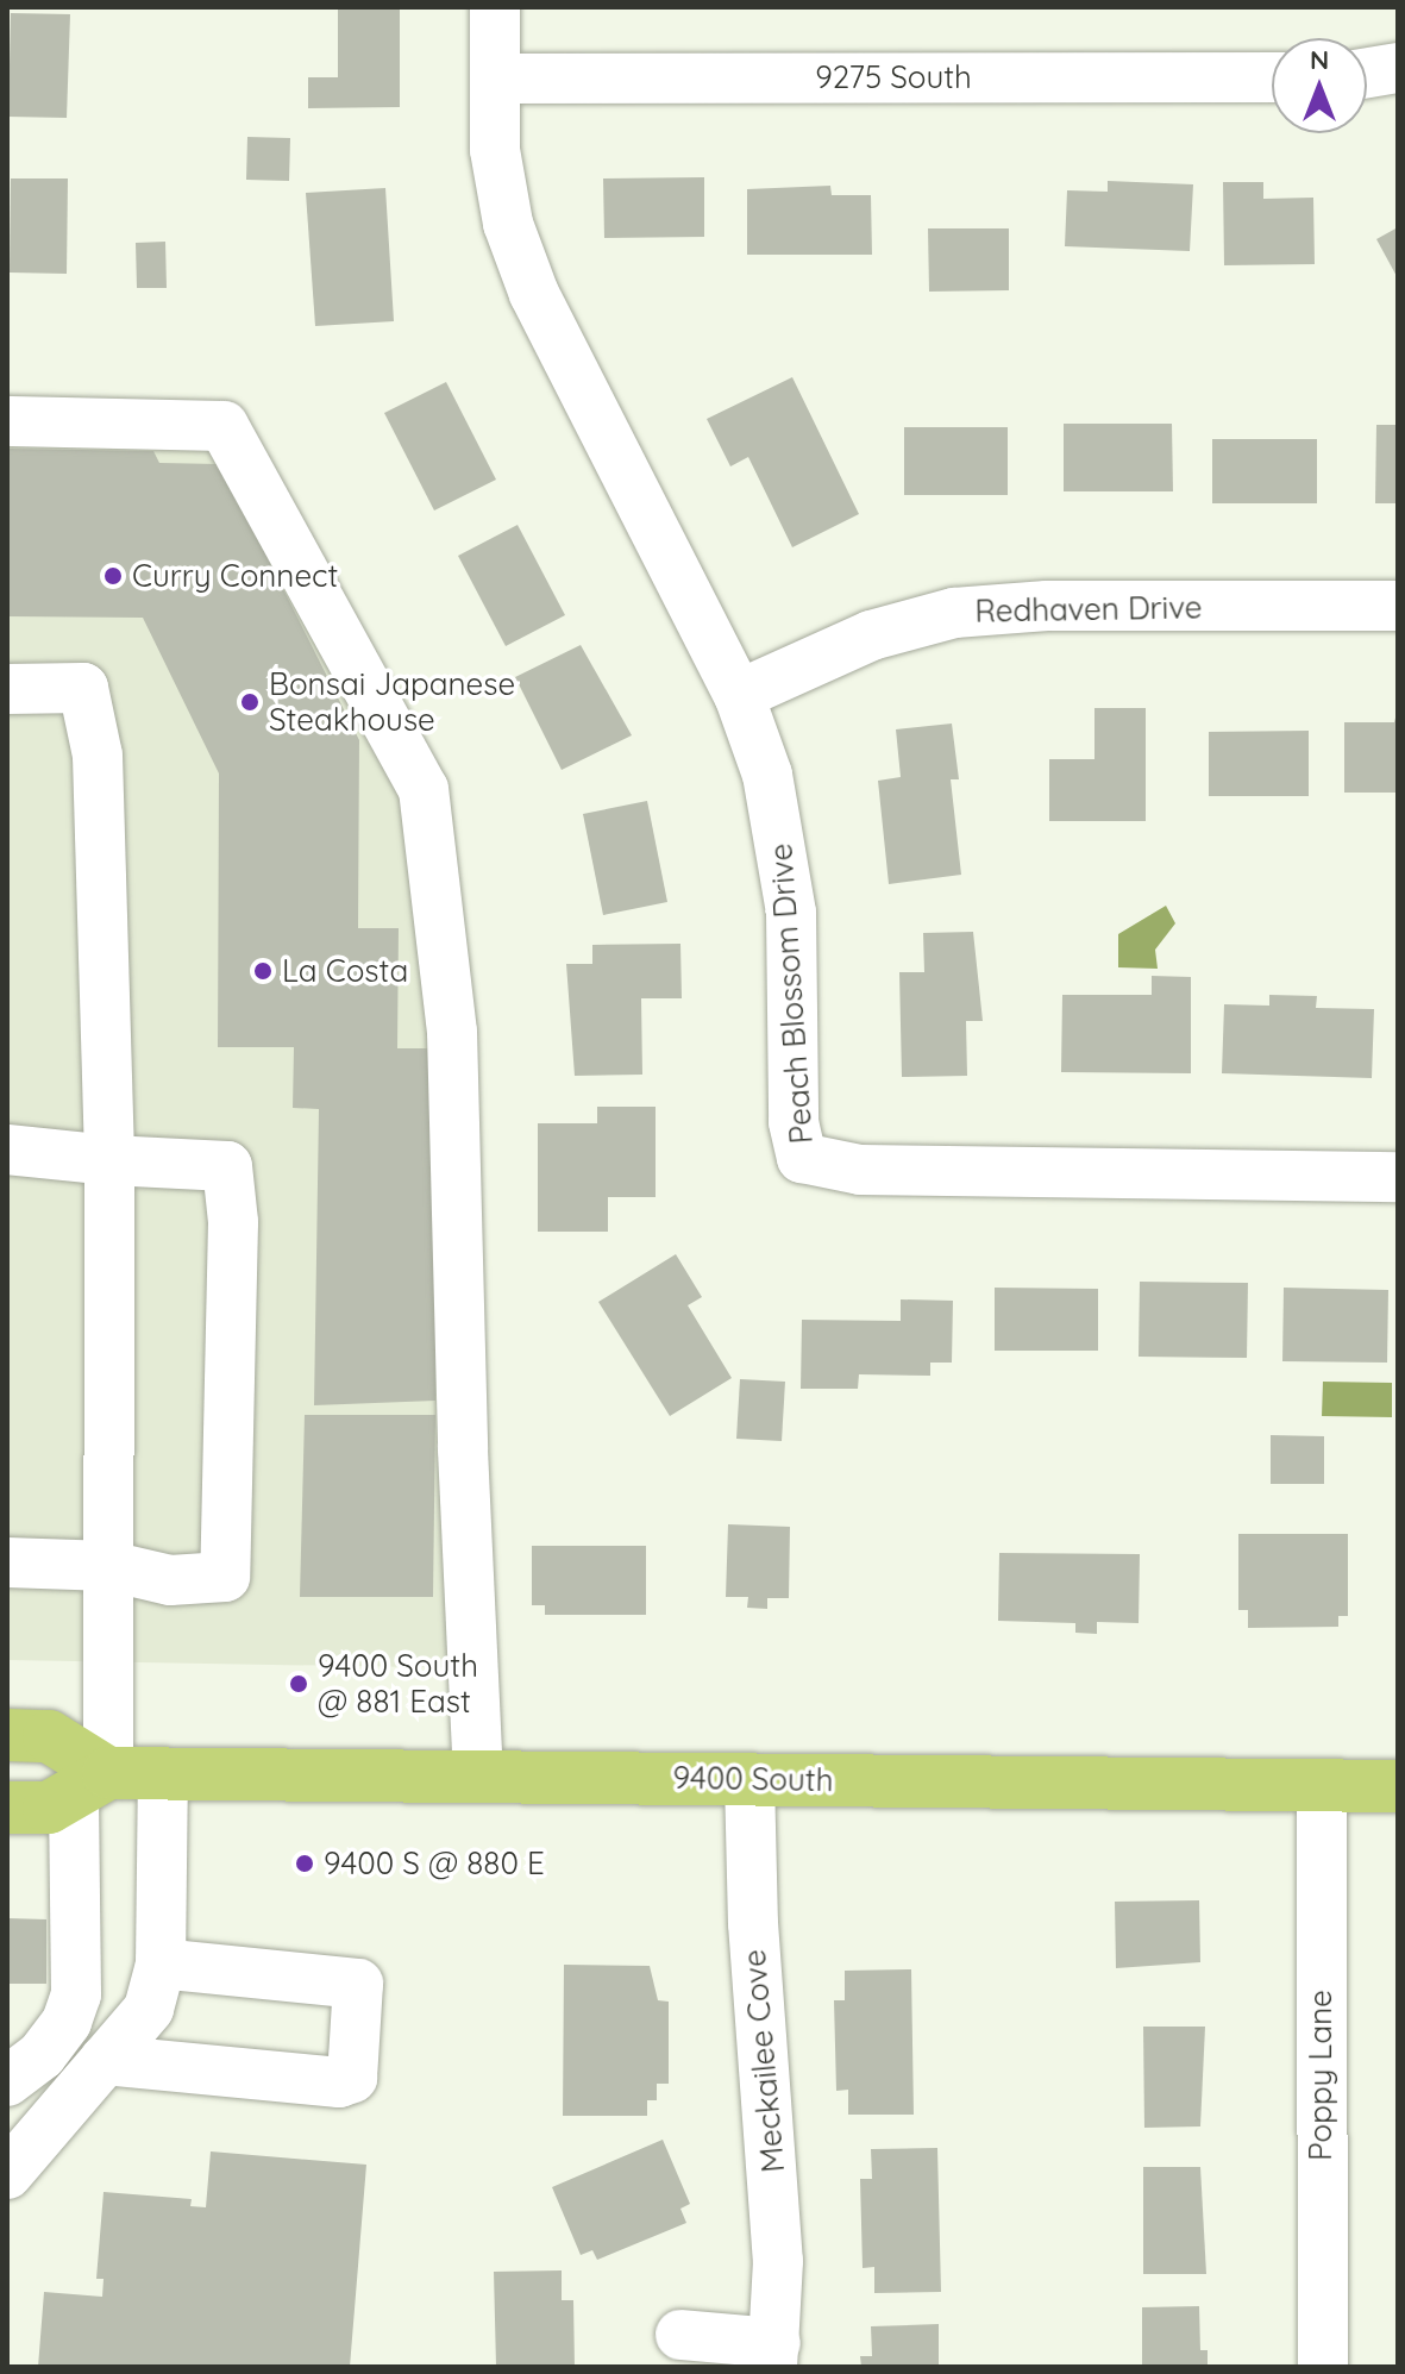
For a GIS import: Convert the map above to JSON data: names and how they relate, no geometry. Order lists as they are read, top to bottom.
{
  "streets": {
    "main road": ["9400 South"],
    "street": [
      "9275 South",
      "Redhaven Drive",
      "Peach Blossom Drive",
      "Meckailee Cove",
      "Poppy Lane"
    ]
  },
  "crossings": [
    ["9275 South", "Peach Blossom Drive"],
    ["Redhaven Drive", "Peach Blossom Drive"],
    ["9400 South", "Meckailee Cove"],
    ["9400 South", "Poppy Lane"]
  ],
  "places": [
    "Curry Connect",
    "Bonsai Japanese Steakhouse",
    "La Costa",
    "9400 South @ 881 East",
    "9400 S @ 880 E"
  ],
  "north": "top"
}
